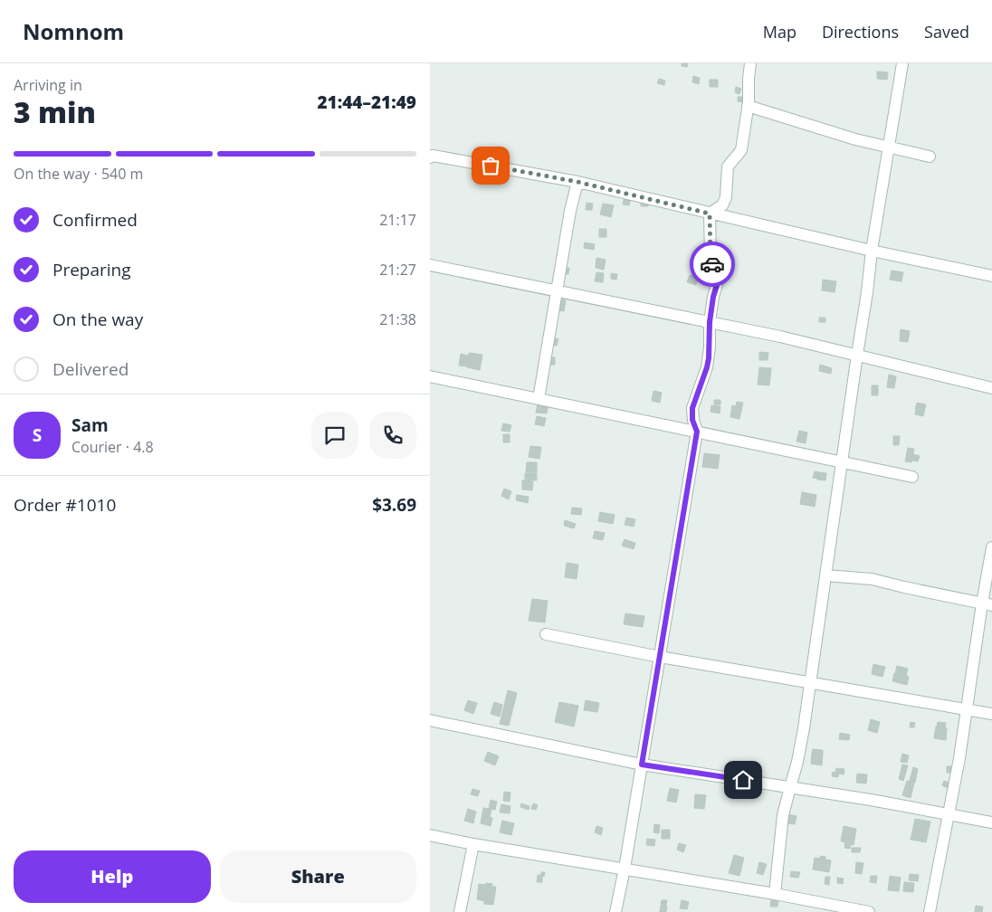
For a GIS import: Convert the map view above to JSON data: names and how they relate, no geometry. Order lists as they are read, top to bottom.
{
  "page": {
    "header": "Nomnom",
    "nav": ["Map", "Directions", "Saved"],
    "heading": ["3 min", "Arriving in", "21:44–21:49"],
    "panel": [
      "Sam",
      "Courier · 4.8",
      "Order #1010",
      "$3.69"
    ],
    "bar": "On the way · 540 m",
    "list": [
      ["Confirmed", "21:17"],
      ["Preparing", "21:27"],
      ["On the way", "21:38"],
      "Delivered"
    ],
    "round": "S",
    "buttons": ["Help", "Share"]
  }
}
